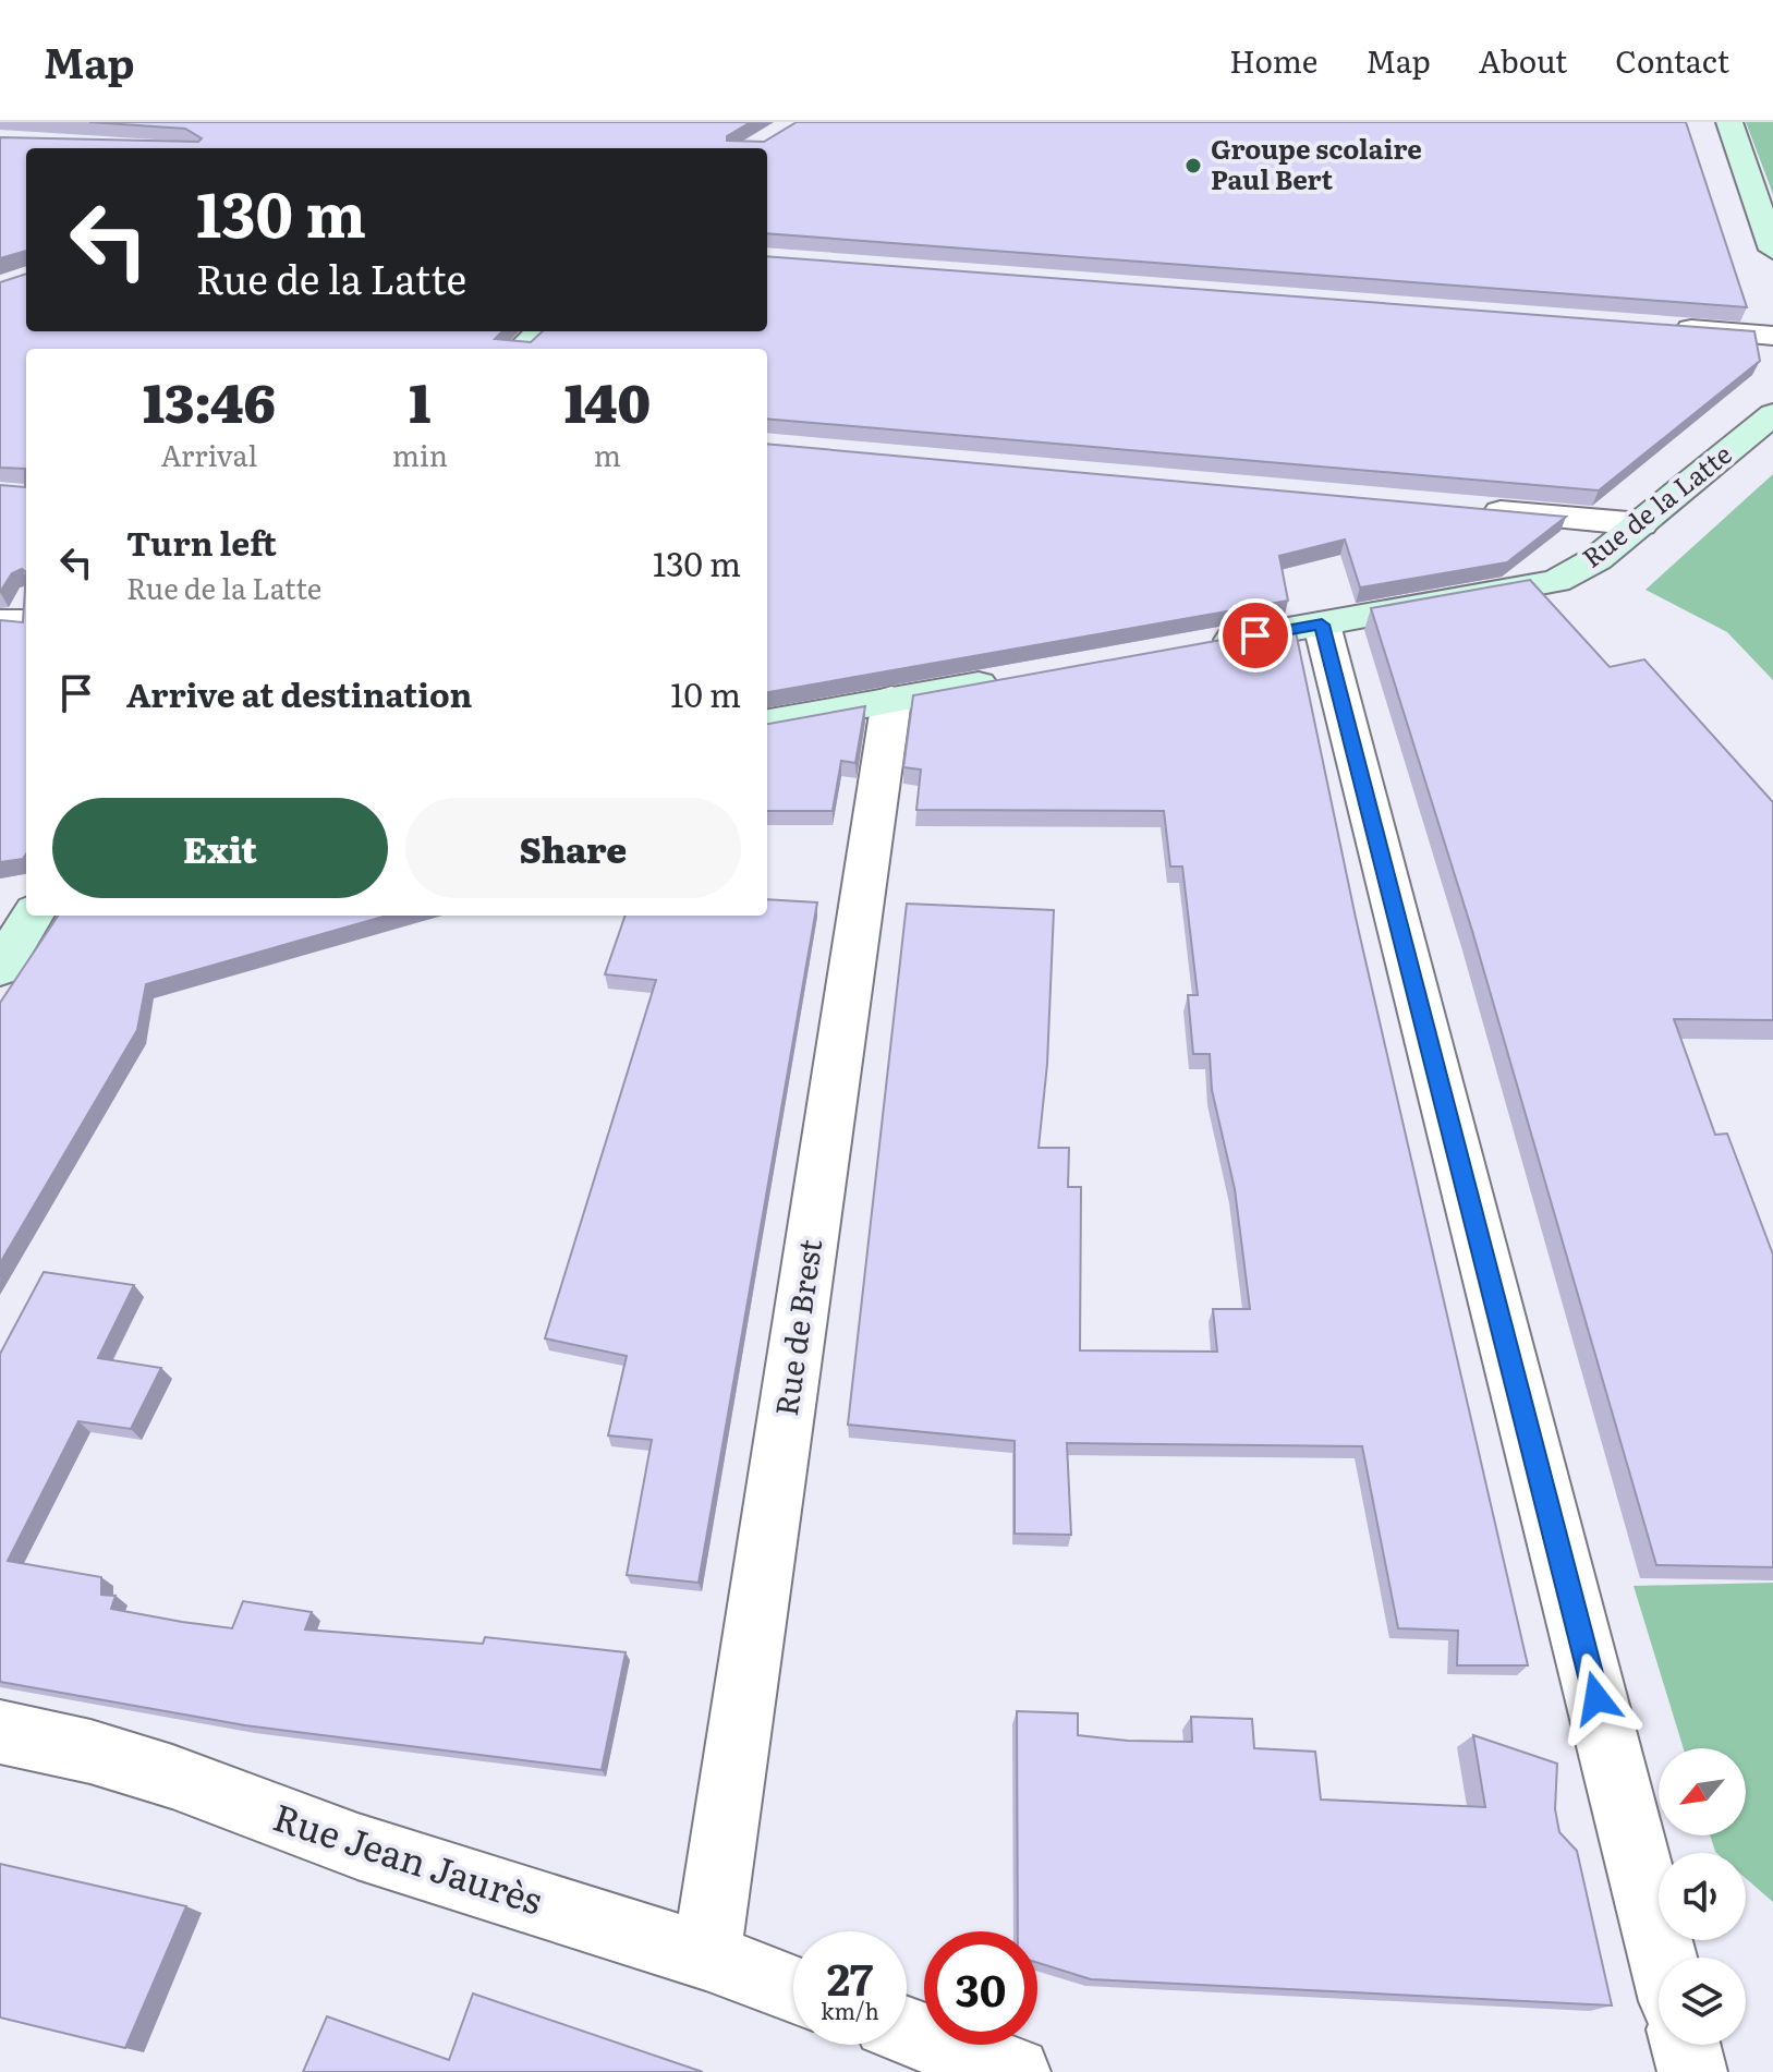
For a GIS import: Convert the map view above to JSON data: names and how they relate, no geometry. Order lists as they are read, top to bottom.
{
  "streets": {
    "street": ["Rue de la Latte", "Rue de Brest", "Rue Jean Jaurès"]
  },
  "crossings": [
    ["Rue de Brest", "Rue Jean Jaurès"]
  ],
  "places": ["Groupe scolaire Paul Bert"],
  "north": "bottom left",
  "page": {
    "header": "Map",
    "nav": [
      "Home",
      "Map",
      "About",
      "Contact"
    ],
    "turn": ["130 m", "Rue de la Latte"],
    "eta": [
      "13:46",
      "Arrival",
      "1",
      "min",
      "140",
      "m"
    ],
    "list": [
      {
        "name": "Turn left",
        "note": "Rue de la Latte",
        "value": "130 m"
      },
      {
        "name": "Arrive at destination",
        "value": "10 m"
      }
    ],
    "buttons": ["Exit", "Share"],
    "speed": "27 km/h",
    "limit": "30"
  }
}
